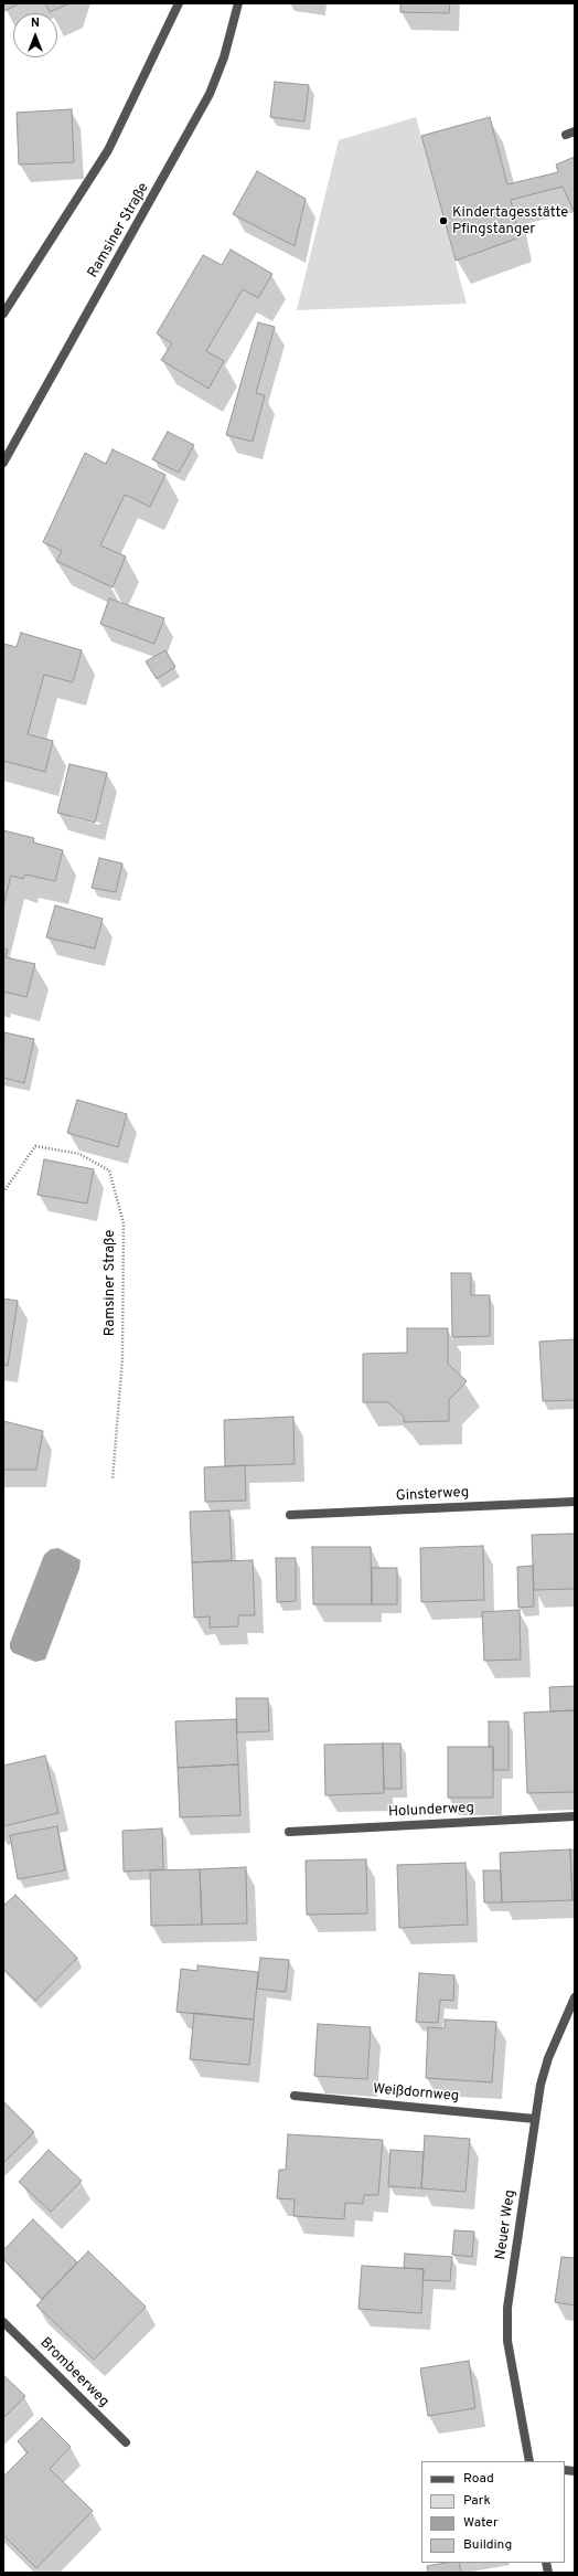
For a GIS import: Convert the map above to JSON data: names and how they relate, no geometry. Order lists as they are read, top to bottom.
{
  "streets": {
    "street": [
      "Ramsiner Straße",
      "Ginsterweg",
      "Holunderweg",
      "Weißdornweg",
      "Neuer Weg",
      "Brombeerweg"
    ]
  },
  "crossings": [
    ["Weißdornweg", "Neuer Weg"]
  ],
  "places": ["Kindertagesstätte Pfingstanger"],
  "legend": [
    "Road",
    "Park",
    "Water",
    "Building"
  ],
  "north": "top"
}
